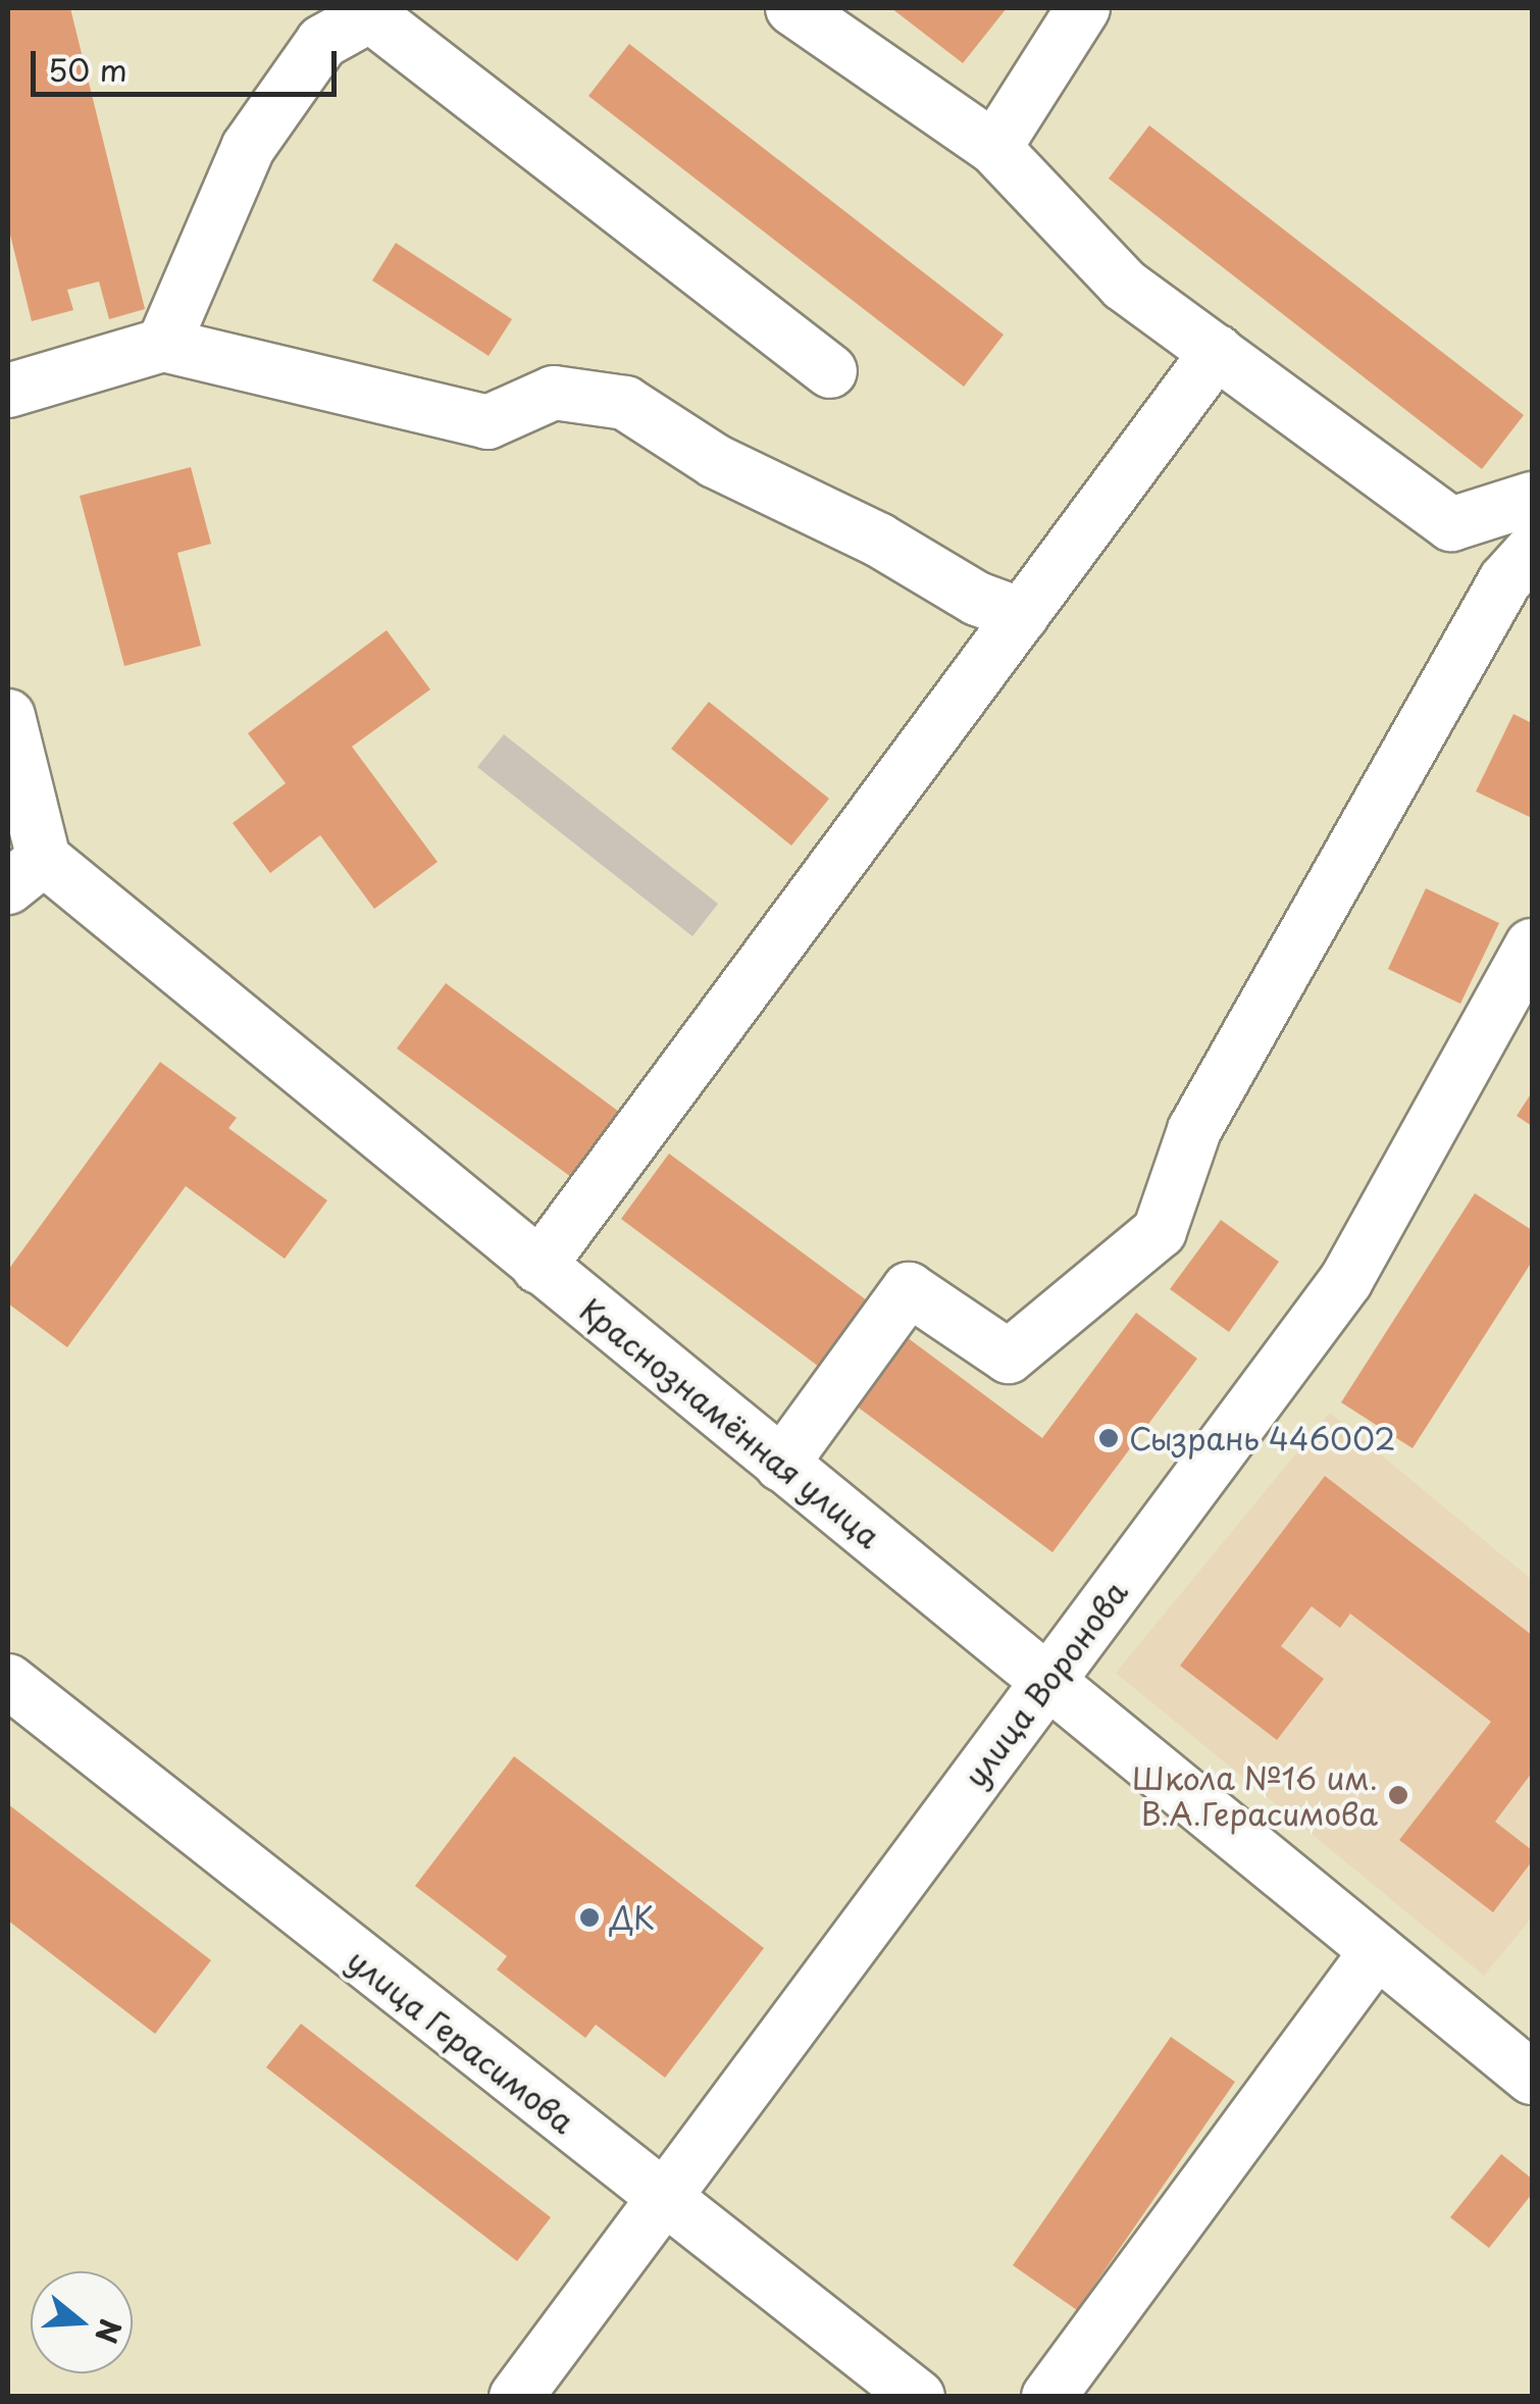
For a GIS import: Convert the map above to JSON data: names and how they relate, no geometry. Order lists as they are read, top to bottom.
{
  "streets": {
    "street": ["Краснознамённая улица", "улица Воронова", "улица Герасимова"]
  },
  "crossings": [
    ["Краснознамённая улица", "улица Воронова"],
    ["улица Воронова", "улица Герасимова"]
  ],
  "places": ["Сызрань 446002", "Школа №16 им. В.А.Герасимова", "ДК"],
  "scale_bar": "50 m",
  "north": "right"
}
